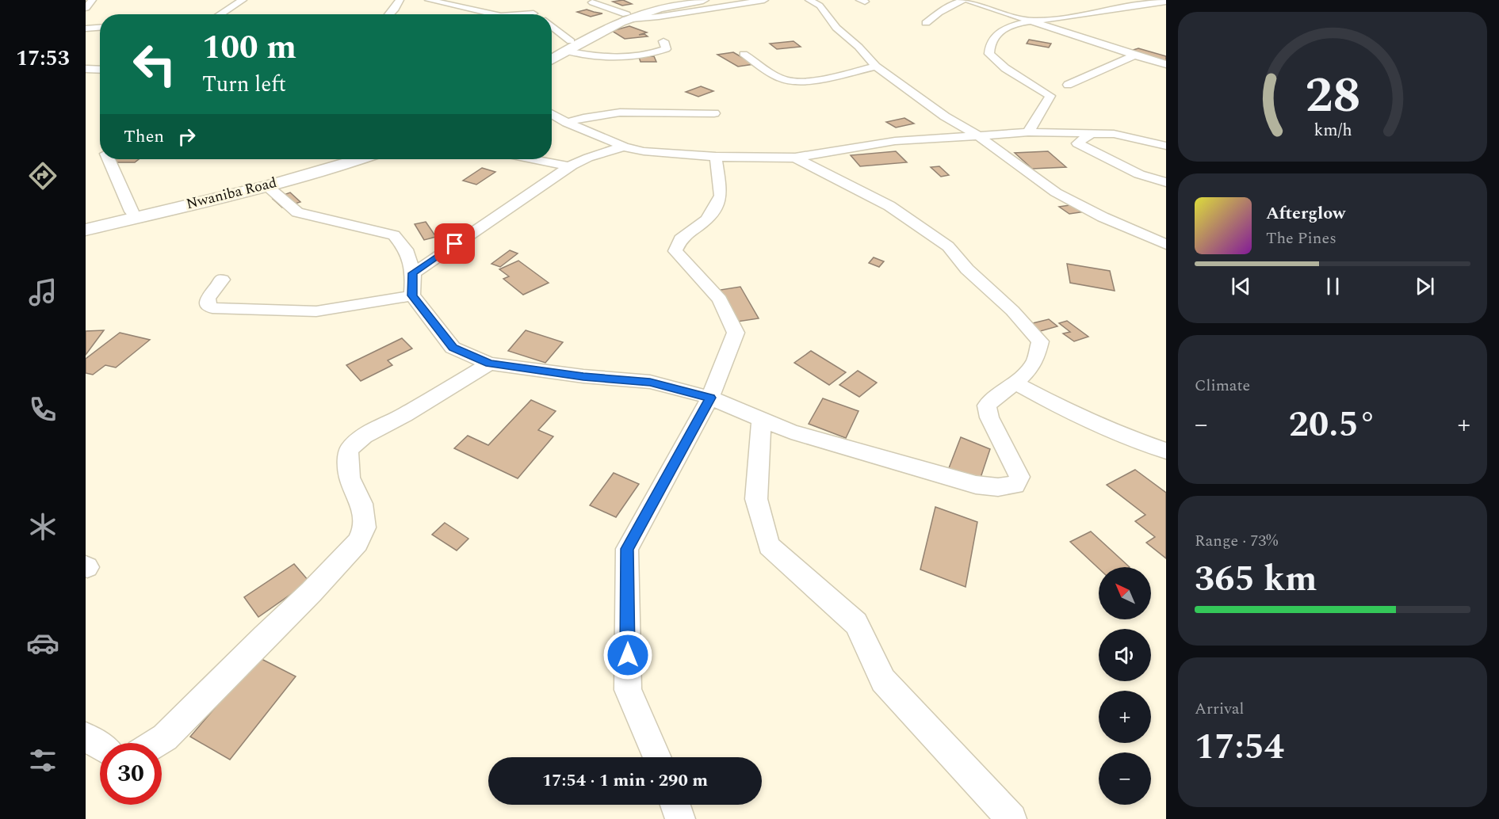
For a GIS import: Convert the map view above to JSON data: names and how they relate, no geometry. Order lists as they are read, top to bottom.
{
  "streets": {
    "main road": ["Nwaniba Road"]
  },
  "north": "top left",
  "page": {
    "tabs": "17:53",
    "turn": ["100 m", "Turn left"],
    "then": "Then",
    "song": ["Afterglow", "The Pines"],
    "tile": [
      "Climate",
      ["Range · 73%", "365 km"],
      ["Arrival", "17:54"]
    ],
    "heat": ["−", "20.5°", "+"],
    "map_buttons": ["+", "−"],
    "limit": "30",
    "trip": "17:54 · 1 min · 290 m",
    "gauge": ["28", "km/h"]
  }
}
